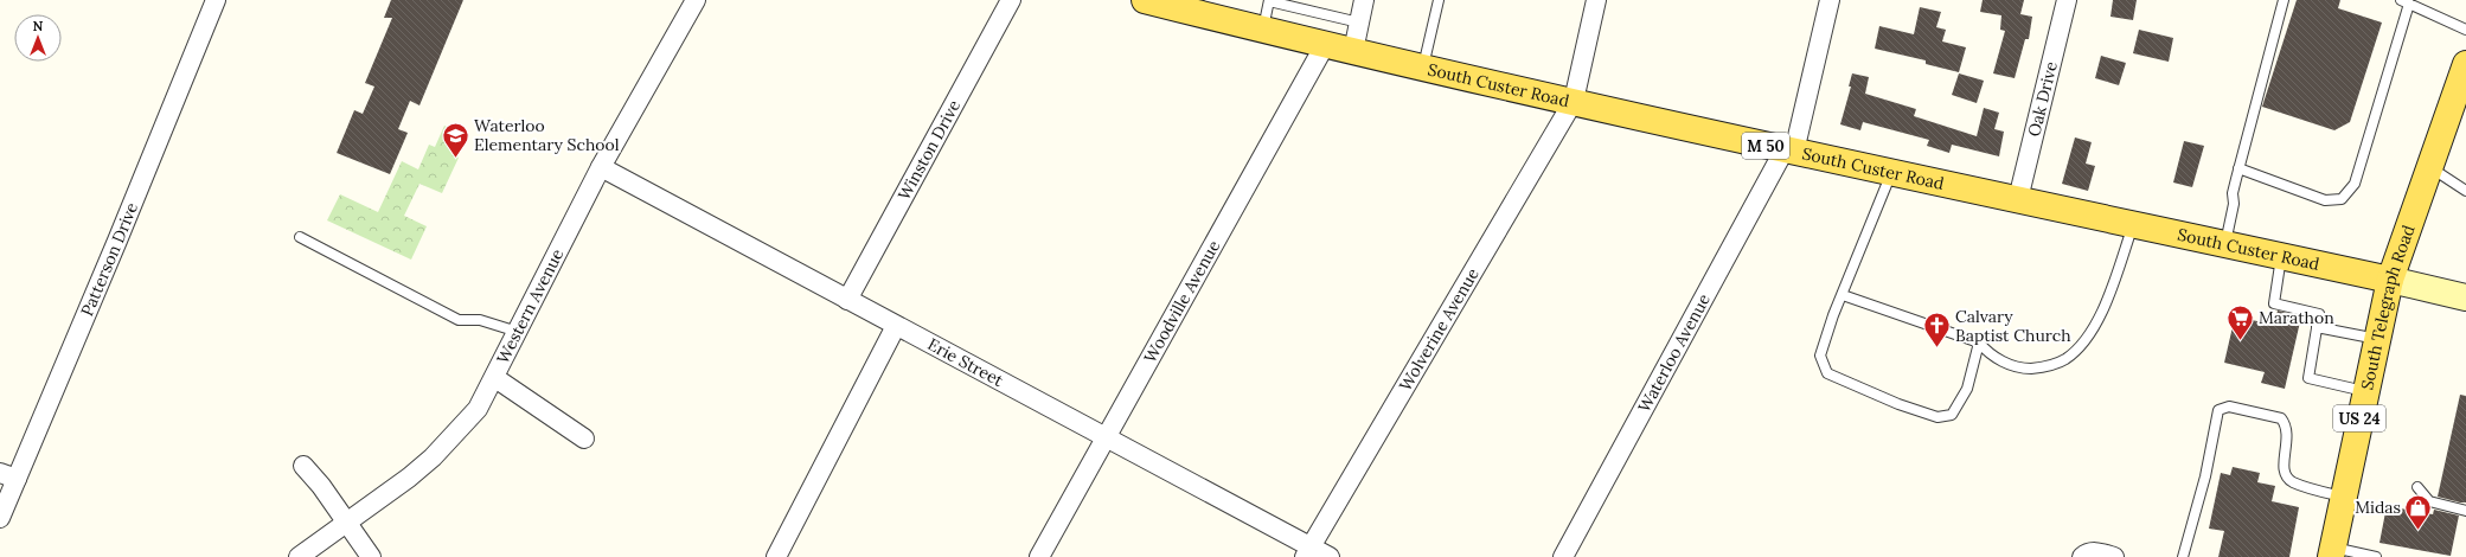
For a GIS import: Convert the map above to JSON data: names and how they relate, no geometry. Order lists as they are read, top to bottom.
{
  "streets": {
    "main road": [
      "South Custer Road",
      "M 50",
      "South Telegraph Road",
      "US 24"
    ],
    "street": [
      "Oak Drive",
      "Winston Drive",
      "Patterson Drive",
      "Woodville Avenue",
      "Western Avenue",
      "Wolverine Avenue",
      "Waterloo Avenue",
      "Erie Street"
    ]
  },
  "crossings": [
    ["South Custer Road", "Oak Drive"],
    ["South Custer Road", "Woodville Avenue"],
    ["South Custer Road", "South Telegraph Road"],
    ["South Custer Road", "Wolverine Avenue"],
    ["South Custer Road", "Waterloo Avenue"],
    ["Winston Drive", "Erie Street"],
    ["Woodville Avenue", "Erie Street"],
    ["Western Avenue", "Erie Street"],
    ["Wolverine Avenue", "Erie Street"]
  ],
  "places": {
    "school or university": ["Waterloo Elementary School"],
    "supermarket": ["Marathon"],
    "church": ["Calvary Baptist Church"],
    "shop": ["Midas"]
  },
  "north": "top"
}
